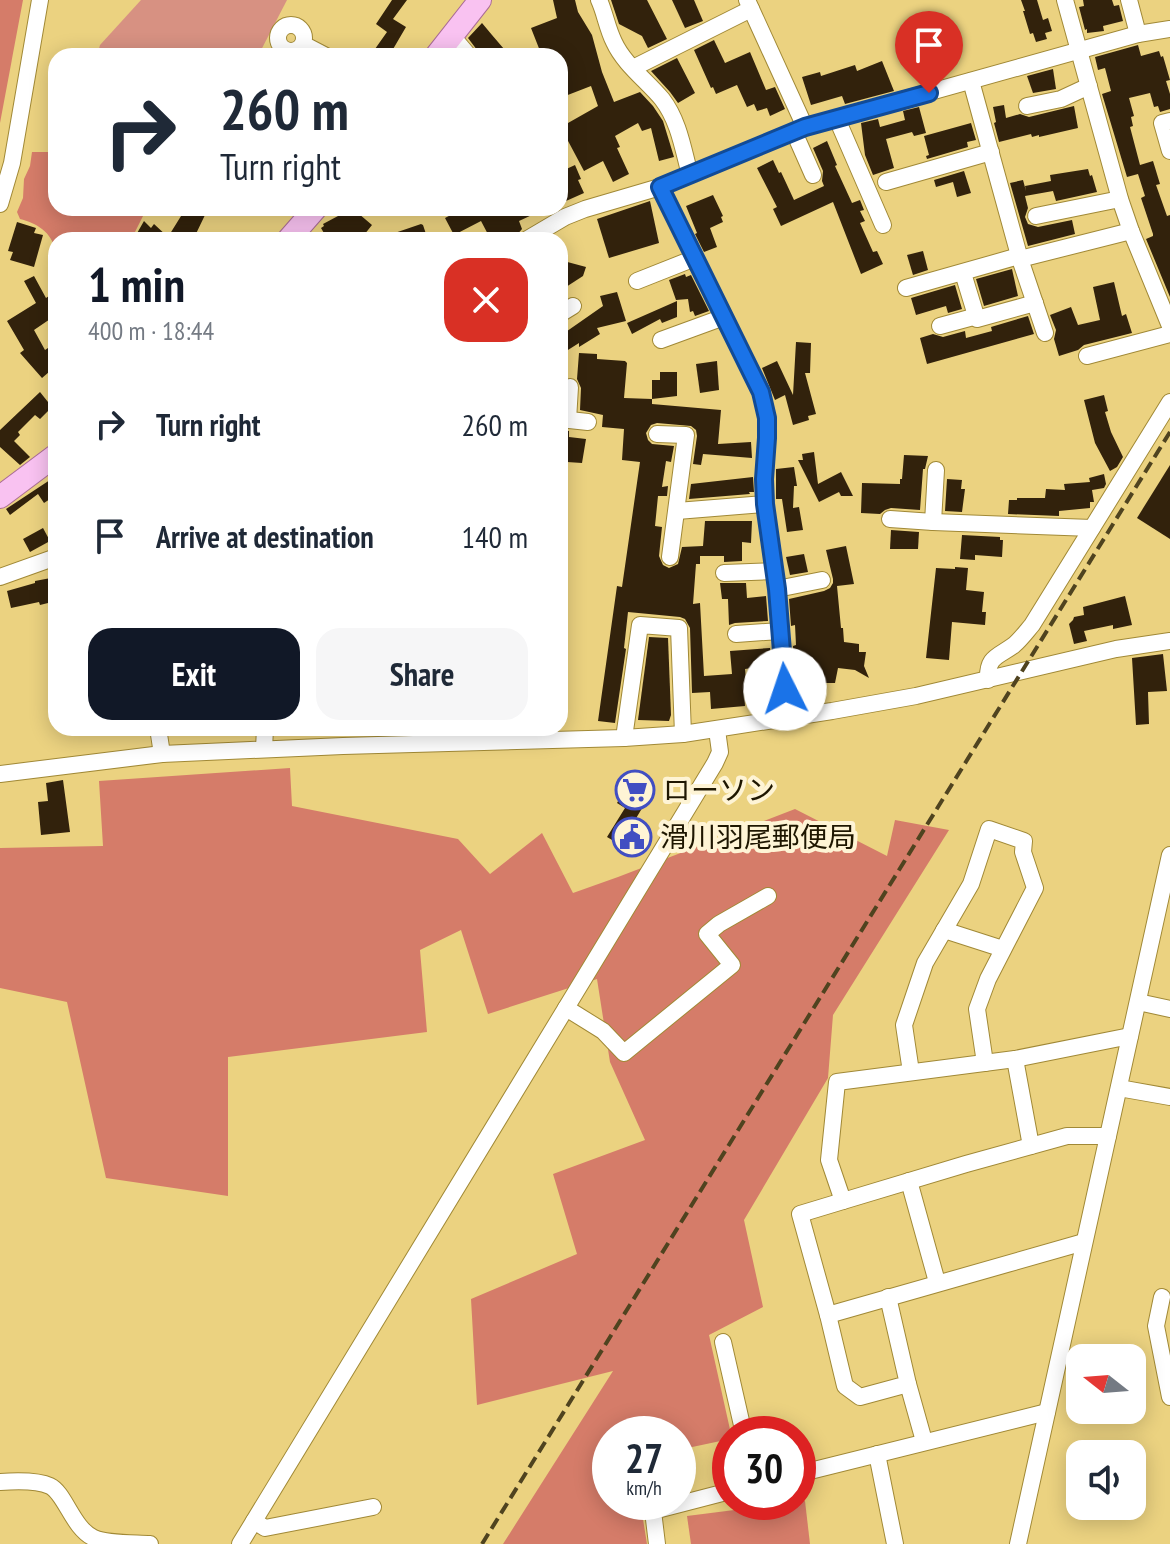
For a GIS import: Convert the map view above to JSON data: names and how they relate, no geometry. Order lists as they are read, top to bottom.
{
  "places": {
    "supermarket": ["ローソン"],
    "public building": ["滑川羽尾郵便局"]
  },
  "north": "left",
  "page": {
    "turn": ["260 m", "Turn right"],
    "heading": ["1 min", "400 m · 18:44"],
    "list": [
      {
        "name": "Turn right",
        "value": "260 m"
      },
      {
        "name": "Arrive at destination",
        "value": "140 m"
      }
    ],
    "buttons": ["Exit", "Share"],
    "speed": "27 km/h",
    "limit": "30"
  }
}
